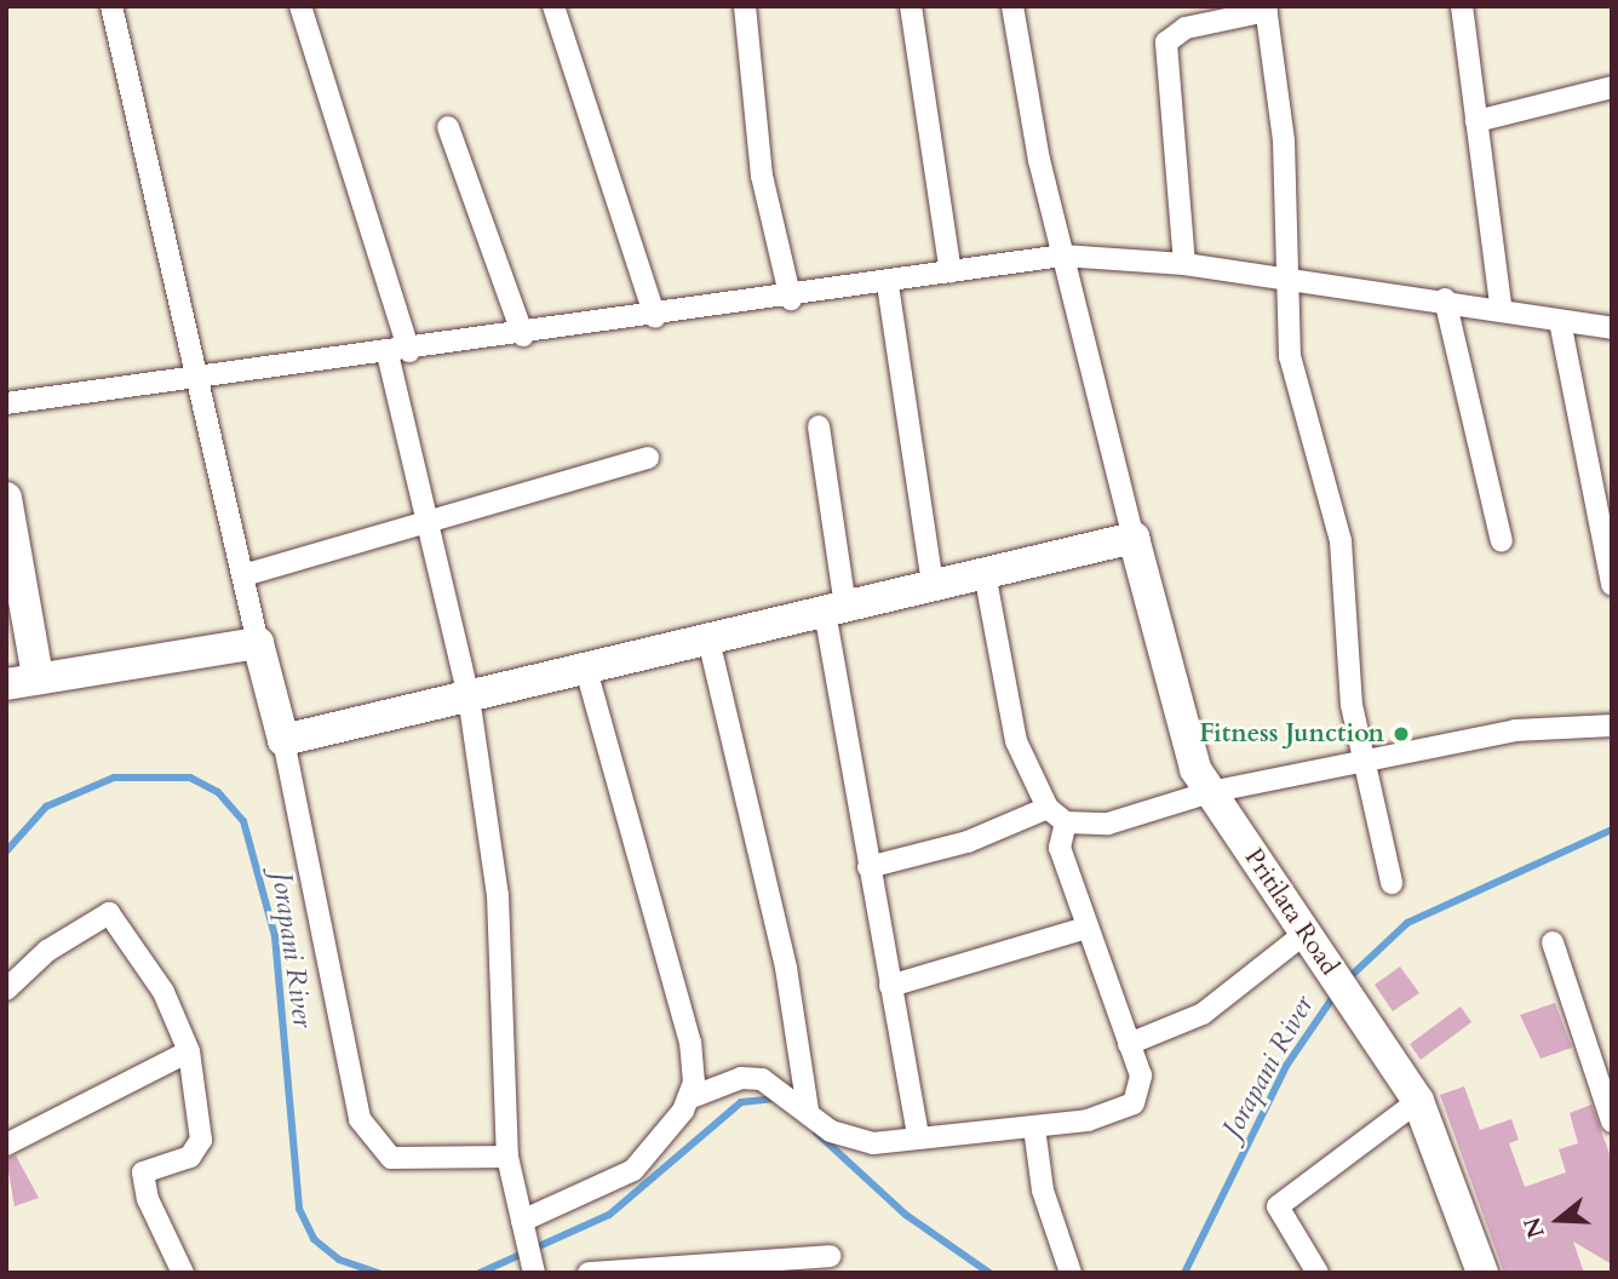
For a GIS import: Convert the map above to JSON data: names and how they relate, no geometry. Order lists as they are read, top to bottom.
{
  "streets": {
    "street": ["Pritilata Road"]
  },
  "water": ["Jorapani River"],
  "places": ["Fitness Junction"],
  "north": "left"
}
